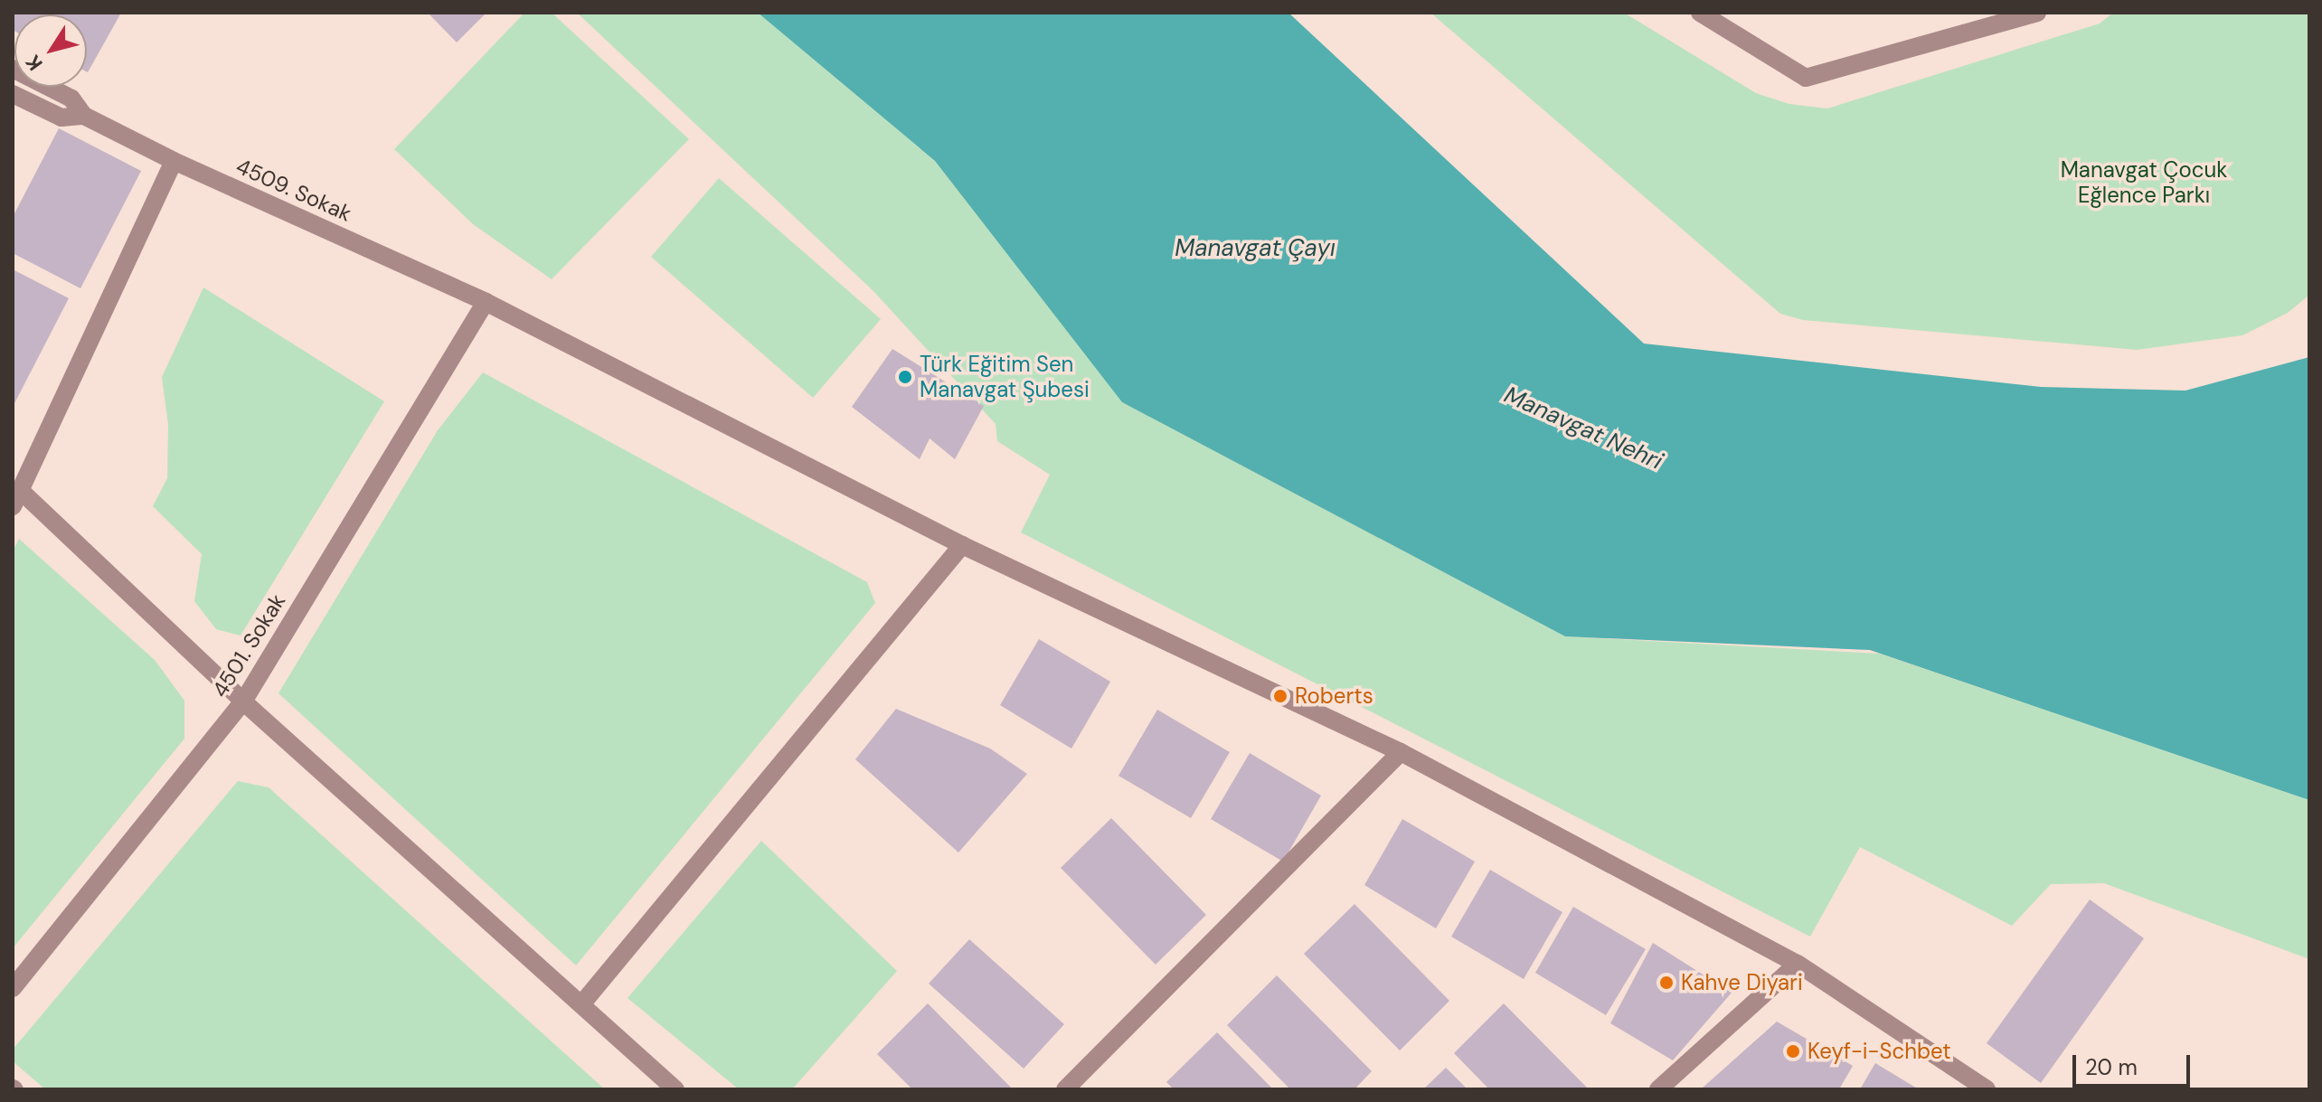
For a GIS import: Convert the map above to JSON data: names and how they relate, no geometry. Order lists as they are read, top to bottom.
{
  "streets": {
    "street": ["4509. Sokak", "4501. Sokak"]
  },
  "crossings": [
    ["4509. Sokak", "4501. Sokak"]
  ],
  "water": ["Manavgat Çayı", "Manavgat Nehri"],
  "parks": ["Manavgat Çocuk Eğlence Parkı"],
  "places": [
    "Türk Eğitim Sen Manavgat Şubesi",
    "Roberts",
    "Kahve Diyari",
    "Keyf-i-Schbet"
  ],
  "scale_bar": "20 m",
  "north": "bottom left"
}
